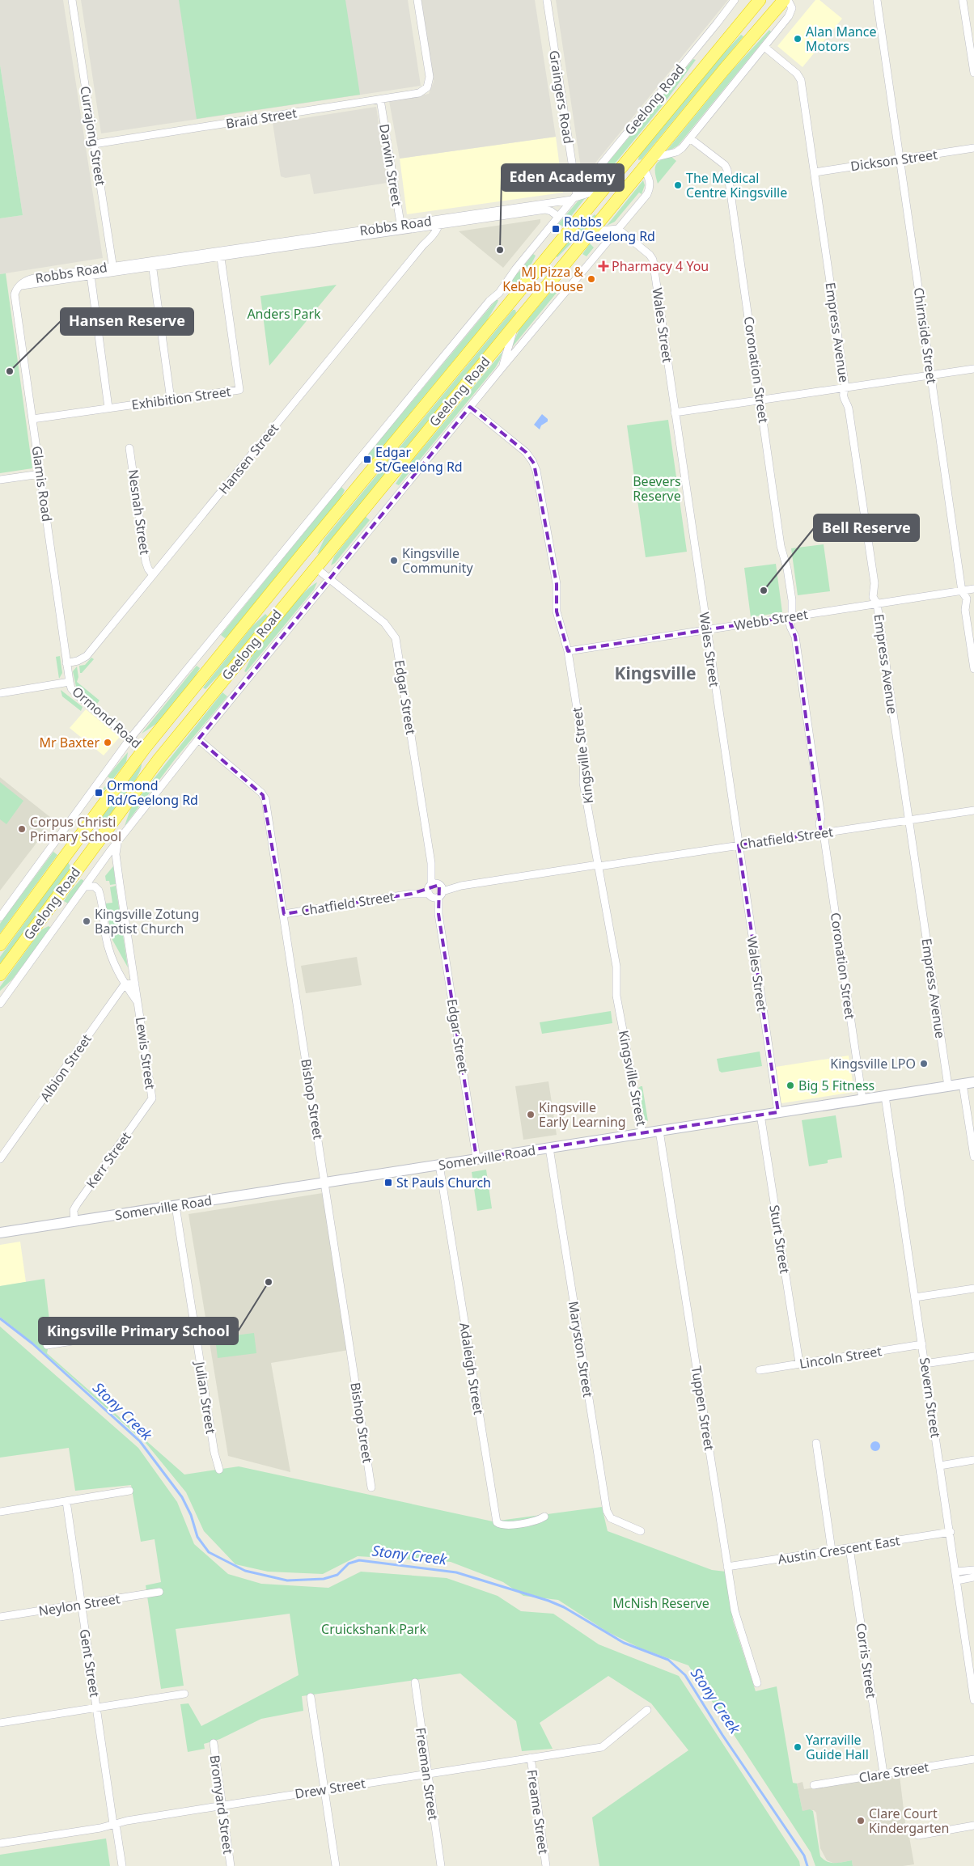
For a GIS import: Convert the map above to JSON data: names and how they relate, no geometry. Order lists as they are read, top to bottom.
{
  "streets": {
    "highway": ["Geelong Road"],
    "main road": ["Somerville Road"],
    "street": [
      "Graingers Road",
      "Braid Street",
      "Currajong Street",
      "Dickson Street",
      "Darwin Street",
      "Robbs Road",
      "Wales Street",
      "Empress Avenue",
      "Chirnside Street",
      "Coronation Street",
      "Exhibition Street",
      "Hansen Street",
      "Glamis Road",
      "Nesnah Street",
      "Webb Street",
      "Edgar Street",
      "Ormond Road",
      "Kingsville Street",
      "Chatfield Street",
      "Lewis Street",
      "Albion Street",
      "Bishop Street",
      "Kerr Street",
      "Sturt Street",
      "Maryston Street",
      "Lincoln Street",
      "Adaleigh Street",
      "Julian Street",
      "Severn Street",
      "Tuppen Street",
      "Austin Crescent East",
      "Neylon Street",
      "Corris Street",
      "Gent Street",
      "Clare Street",
      "Freeman Street",
      "Drew Street",
      "Bromyard Street",
      "Freame Street"
    ]
  },
  "crossings": [
    ["Graingers Road", "Geelong Road"],
    ["Graingers Road", "Robbs Road"],
    ["Geelong Road", "Robbs Road"],
    ["Geelong Road", "Wales Street"],
    ["Geelong Road", "Edgar Street"],
    ["Geelong Road", "Ormond Road"],
    ["Geelong Road", "Kingsville Street"],
    ["Geelong Road", "Lewis Street"],
    ["Geelong Road", "Bishop Street"],
    ["Braid Street", "Currajong Street"],
    ["Braid Street", "Darwin Street"],
    ["Currajong Street", "Robbs Road"],
    ["Dickson Street", "Empress Avenue"],
    ["Dickson Street", "Chirnside Street"],
    ["Darwin Street", "Robbs Road"],
    ["Robbs Road", "Exhibition Street"],
    ["Robbs Road", "Hansen Street"],
    ["Robbs Road", "Glamis Road"],
    ["Wales Street", "Webb Street"],
    ["Wales Street", "Chatfield Street"],
    ["Wales Street", "Somerville Road"],
    ["Empress Avenue", "Webb Street"],
    ["Empress Avenue", "Chatfield Street"],
    ["Empress Avenue", "Somerville Road"],
    ["Chirnside Street", "Webb Street"],
    ["Coronation Street", "Webb Street"],
    ["Coronation Street", "Chatfield Street"],
    ["Coronation Street", "Somerville Road"],
    ["Exhibition Street", "Glamis Road"],
    ["Hansen Street", "Glamis Road"],
    ["Hansen Street", "Nesnah Street"],
    ["Glamis Road", "Ormond Road"],
    ["Webb Street", "Kingsville Street"],
    ["Edgar Street", "Chatfield Street"],
    ["Edgar Street", "Somerville Road"],
    ["Kingsville Street", "Chatfield Street"],
    ["Kingsville Street", "Somerville Road"],
    ["Chatfield Street", "Bishop Street"],
    ["Lewis Street", "Albion Street"],
    ["Lewis Street", "Kerr Street"],
    ["Bishop Street", "Somerville Road"],
    ["Somerville Road", "Kerr Street"],
    ["Somerville Road", "Sturt Street"],
    ["Somerville Road", "Maryston Street"],
    ["Somerville Road", "Adaleigh Street"],
    ["Somerville Road", "Julian Street"],
    ["Somerville Road", "Severn Street"],
    ["Somerville Road", "Tuppen Street"],
    ["Sturt Street", "Lincoln Street"],
    ["Lincoln Street", "Severn Street"],
    ["Severn Street", "Austin Crescent East"],
    ["Tuppen Street", "Austin Crescent East"],
    ["Austin Crescent East", "Corris Street"],
    ["Neylon Street", "Gent Street"],
    ["Corris Street", "Clare Street"],
    ["Gent Street", "Drew Street"],
    ["Freeman Street", "Drew Street"],
    ["Drew Street", "Bromyard Street"],
    ["Drew Street", "Freame Street"]
  ],
  "districts": ["Kingsville"],
  "water": ["Stony Creek"],
  "parks": [
    "Anders Park",
    "Beevers Reserve",
    "McNish Reserve",
    "Cruickshank Park"
  ],
  "places": {
    "other": [
      "Alan Mance Motors",
      "The Medical Centre Kingsville",
      "Eden Academy",
      "MJ Pizza & Kebab House",
      "Hansen Reserve",
      "Kingsville Community",
      "Bell Reserve",
      "Mr Baxter",
      "Corpus Christi Primary School",
      "Kingsville Zotung Baptist Church",
      "Kingsville LPO",
      "Big 5 Fitness",
      "Kingsville Early Learning",
      "Kingsville Primary School",
      "Yarraville Guide Hall",
      "Clare Court Kindergarten"
    ],
    "transit": [
      "Robbs Rd/Geelong Rd",
      "Edgar St/Geelong Rd",
      "Ormond Rd/Geelong Rd",
      "St Pauls Church"
    ],
    "health": ["Pharmacy 4 You"]
  }
}
